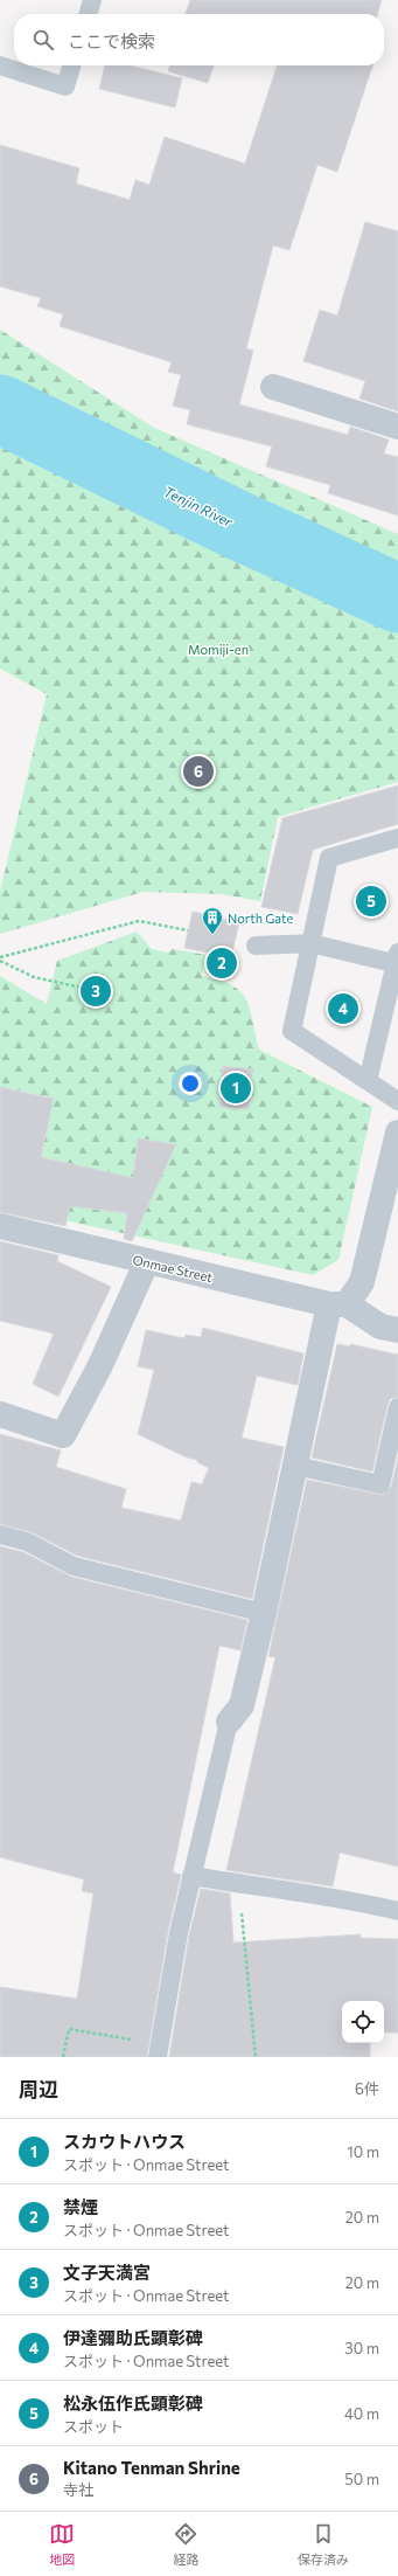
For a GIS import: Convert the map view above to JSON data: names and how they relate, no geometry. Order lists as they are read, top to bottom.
{
  "streets": {
    "street": ["Onmae Street"]
  },
  "water": ["Tenjin River"],
  "parks": ["Momiji-en"],
  "places": {
    "building": ["North Gate"]
  },
  "page": {
    "search": "ここで検索",
    "pins": [
      "6",
      "5",
      "2",
      "3",
      "4",
      "1"
    ],
    "heading": ["周辺", "6件"],
    "list": [
      {
        "mark": "1",
        "name": "スカウトハウス",
        "note": "スポット · Onmae Street",
        "value": "10 m"
      },
      {
        "mark": "2",
        "name": "禁煙",
        "note": "スポット · Onmae Street",
        "value": "20 m"
      },
      {
        "mark": "3",
        "name": "文子天満宮",
        "note": "スポット · Onmae Street",
        "value": "20 m"
      },
      {
        "mark": "4",
        "name": "伊達彌助氏顕彰碑",
        "note": "スポット · Onmae Street",
        "value": "30 m"
      },
      {
        "mark": "5",
        "name": "松永伍作氏顕彰碑",
        "note": "スポット",
        "value": "40 m"
      },
      {
        "mark": "6",
        "name": "Kitano Tenman Shrine",
        "note": "寺社",
        "value": "50 m"
      }
    ],
    "nav": ["地図", "経路", "保存済み"]
  }
}
